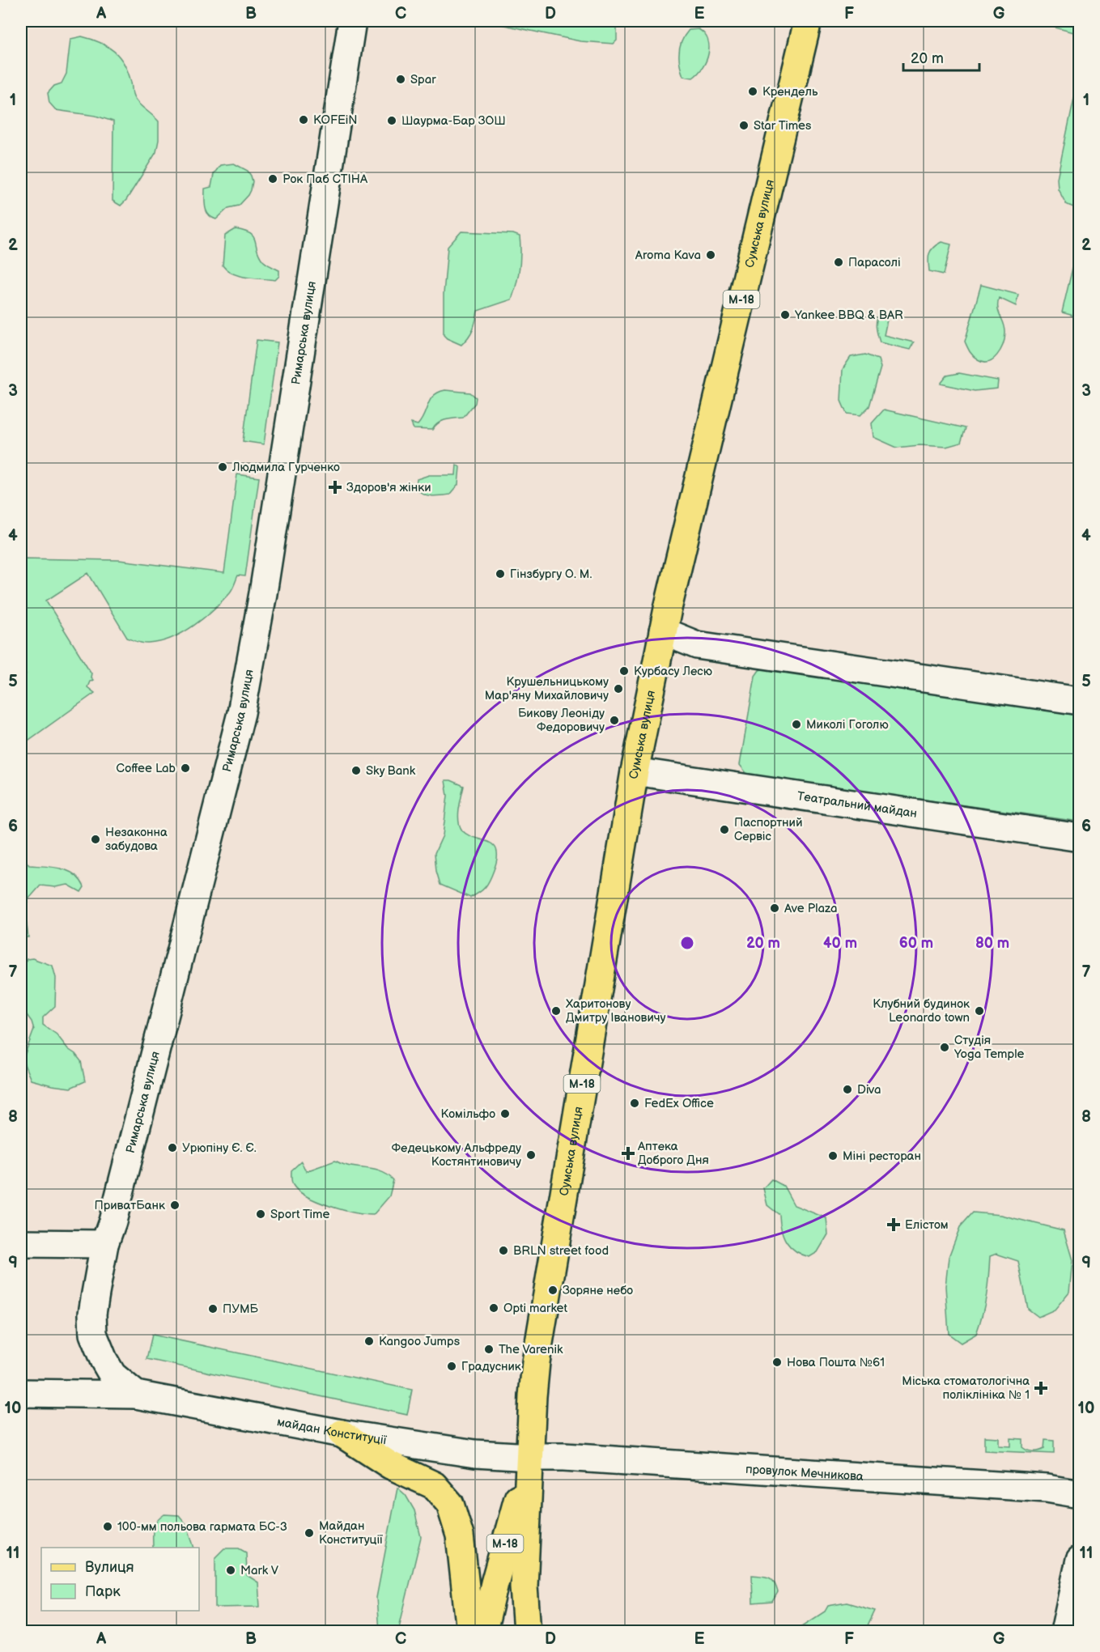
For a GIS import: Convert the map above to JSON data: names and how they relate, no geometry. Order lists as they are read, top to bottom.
{
  "streets": {
    "main road": ["Сумська вулиця", "М-18"],
    "street": [
      "Римарська вулиця",
      "Театральний майдан",
      "майдан Конституції",
      "провулок Мечникова"
    ]
  },
  "crossings": [
    ["Сумська вулиця", "М-18"],
    ["Сумська вулиця", "Театральний майдан"],
    ["Сумська вулиця", "майдан Конституції"],
    ["Сумська вулиця", "провулок Мечникова"],
    ["М-18", "майдан Конституції"],
    ["М-18", "провулок Мечникова"],
    ["Римарська вулиця", "майдан Конституції"],
    ["майдан Конституції", "провулок Мечникова"]
  ],
  "places": {
    "other": [
      "Spar",
      "Крендель",
      "KOFEiN",
      "Шаурма-Бар ЗОШ",
      "Star Times",
      "Рок Паб СТІНА",
      "Aroma Kava",
      "Парасолі",
      "Yankee BBQ & BAR",
      "Людмила Гурченко",
      "Гінзбургу О. М.",
      "Курбасу Лесю",
      "Крушельницькому Мар'яну Михайловичу",
      "Бикову Леоніду Федоровичу",
      "Миколі Гоголю",
      "Coffee Lab",
      "Sky Bank",
      "Паспортний Сервіс",
      "Незаконна забудова",
      "Ave Plaza",
      "Харитонову Дмитру Івановичу",
      "Клубний будинок Leonardo town",
      "Студiя Yoga Temple",
      "Diva",
      "FedEx Office",
      "Комільфо",
      "Урюпіну Є. Є.",
      "Федецькому Альфреду Костянтиновичу",
      "Міні ресторан",
      "ПриватБанк",
      "Sport Time",
      "BRLN street food",
      "Зоряне небо",
      "Opti market",
      "ПУМБ",
      "Kangoo Jumps",
      "The Varenik",
      "Нова Пошта №61",
      "Градусник",
      "100-мм польова гармата БС-3",
      "Майдан Конституції",
      "Mark V"
    ],
    "health": [
      "Здоров'я жінки",
      "Аптека Доброго Дня",
      "Елістом",
      "Міська стоматологічна поліклініка № 1"
    ]
  },
  "legend": ["Вулиця", "Парк"],
  "scale_bar": "20 m",
  "grid": {
    "columns": [
      "A",
      "B",
      "C",
      "D",
      "E",
      "F",
      "G"
    ],
    "rows": [
      "1",
      "2",
      "3",
      "4",
      "5",
      "6",
      "7",
      "8",
      "9",
      "10",
      "11"
    ]
  },
  "rings": [
    "20 m",
    "40 m",
    "60 m",
    "80 m"
  ]
}
